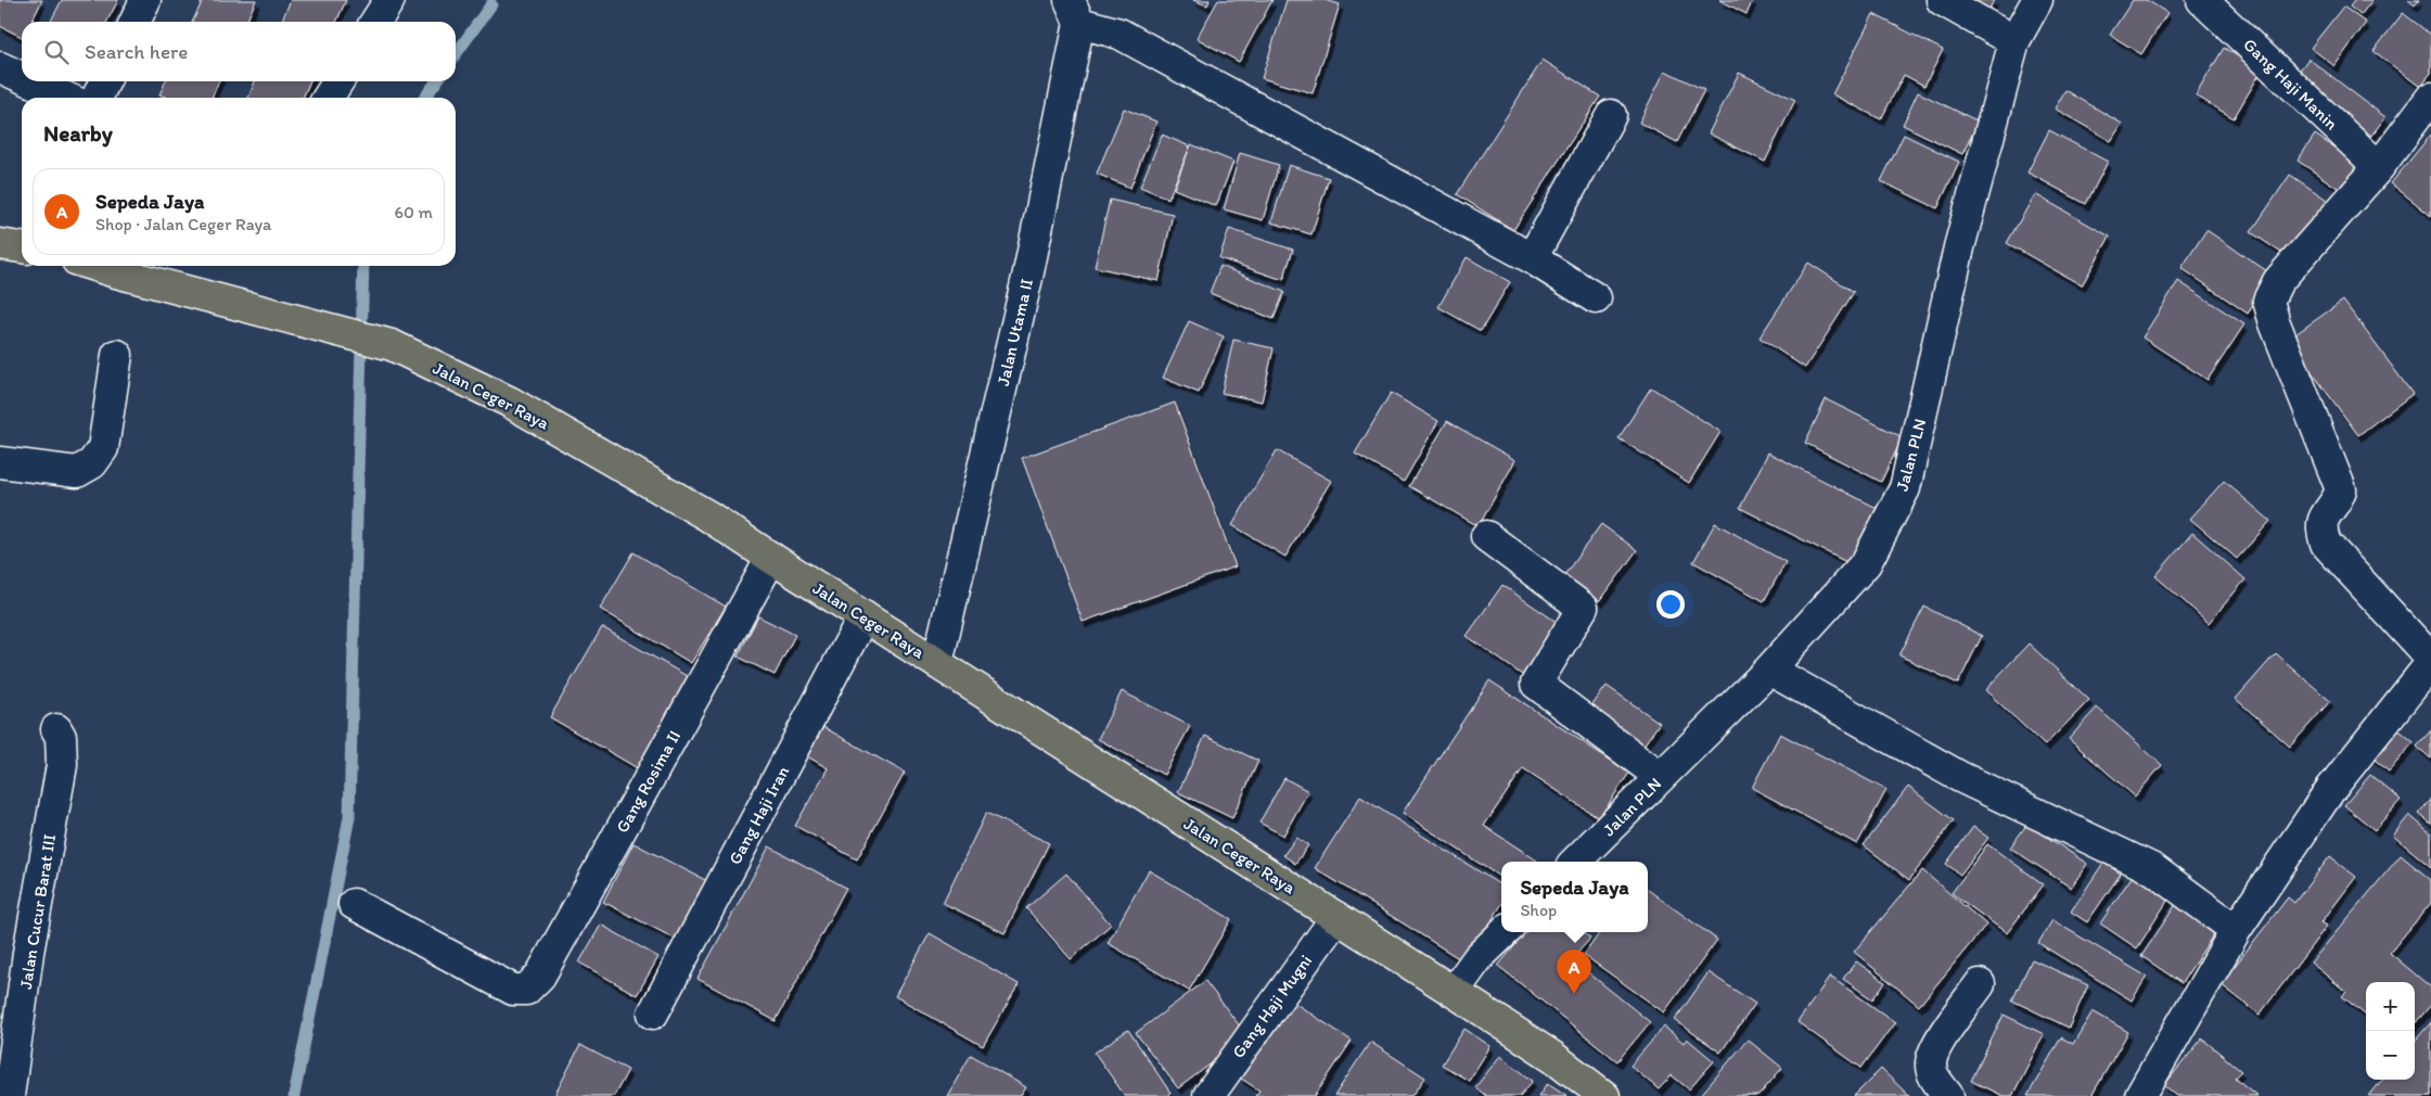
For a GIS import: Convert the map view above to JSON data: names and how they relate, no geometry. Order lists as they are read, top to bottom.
{
  "streets": {
    "main road": ["Jalan Ceger Raya"],
    "street": [
      "Gang Haji Manin",
      "Jalan Utama II",
      "Jalan PLN",
      "Gang Rosima II",
      "Gang Haji Iran",
      "Jalan Cucur Barat III",
      "Gang Haji Mugni"
    ]
  },
  "crossings": [
    ["Jalan Utama II", "Jalan Ceger Raya"],
    ["Jalan Ceger Raya", "Gang Rosima II"],
    ["Jalan Ceger Raya", "Gang Haji Iran"],
    ["Jalan Ceger Raya", "Gang Haji Mugni"]
  ],
  "page": {
    "search": "Search here",
    "heading": "Nearby",
    "list": [
      {
        "mark": "A",
        "name": "Sepeda Jaya",
        "note": "Shop · Jalan Ceger Raya",
        "value": "60 m"
      }
    ],
    "popup": ["Sepeda Jaya", "Shop"],
    "pins": "A",
    "map_buttons": ["+", "−"]
  }
}
